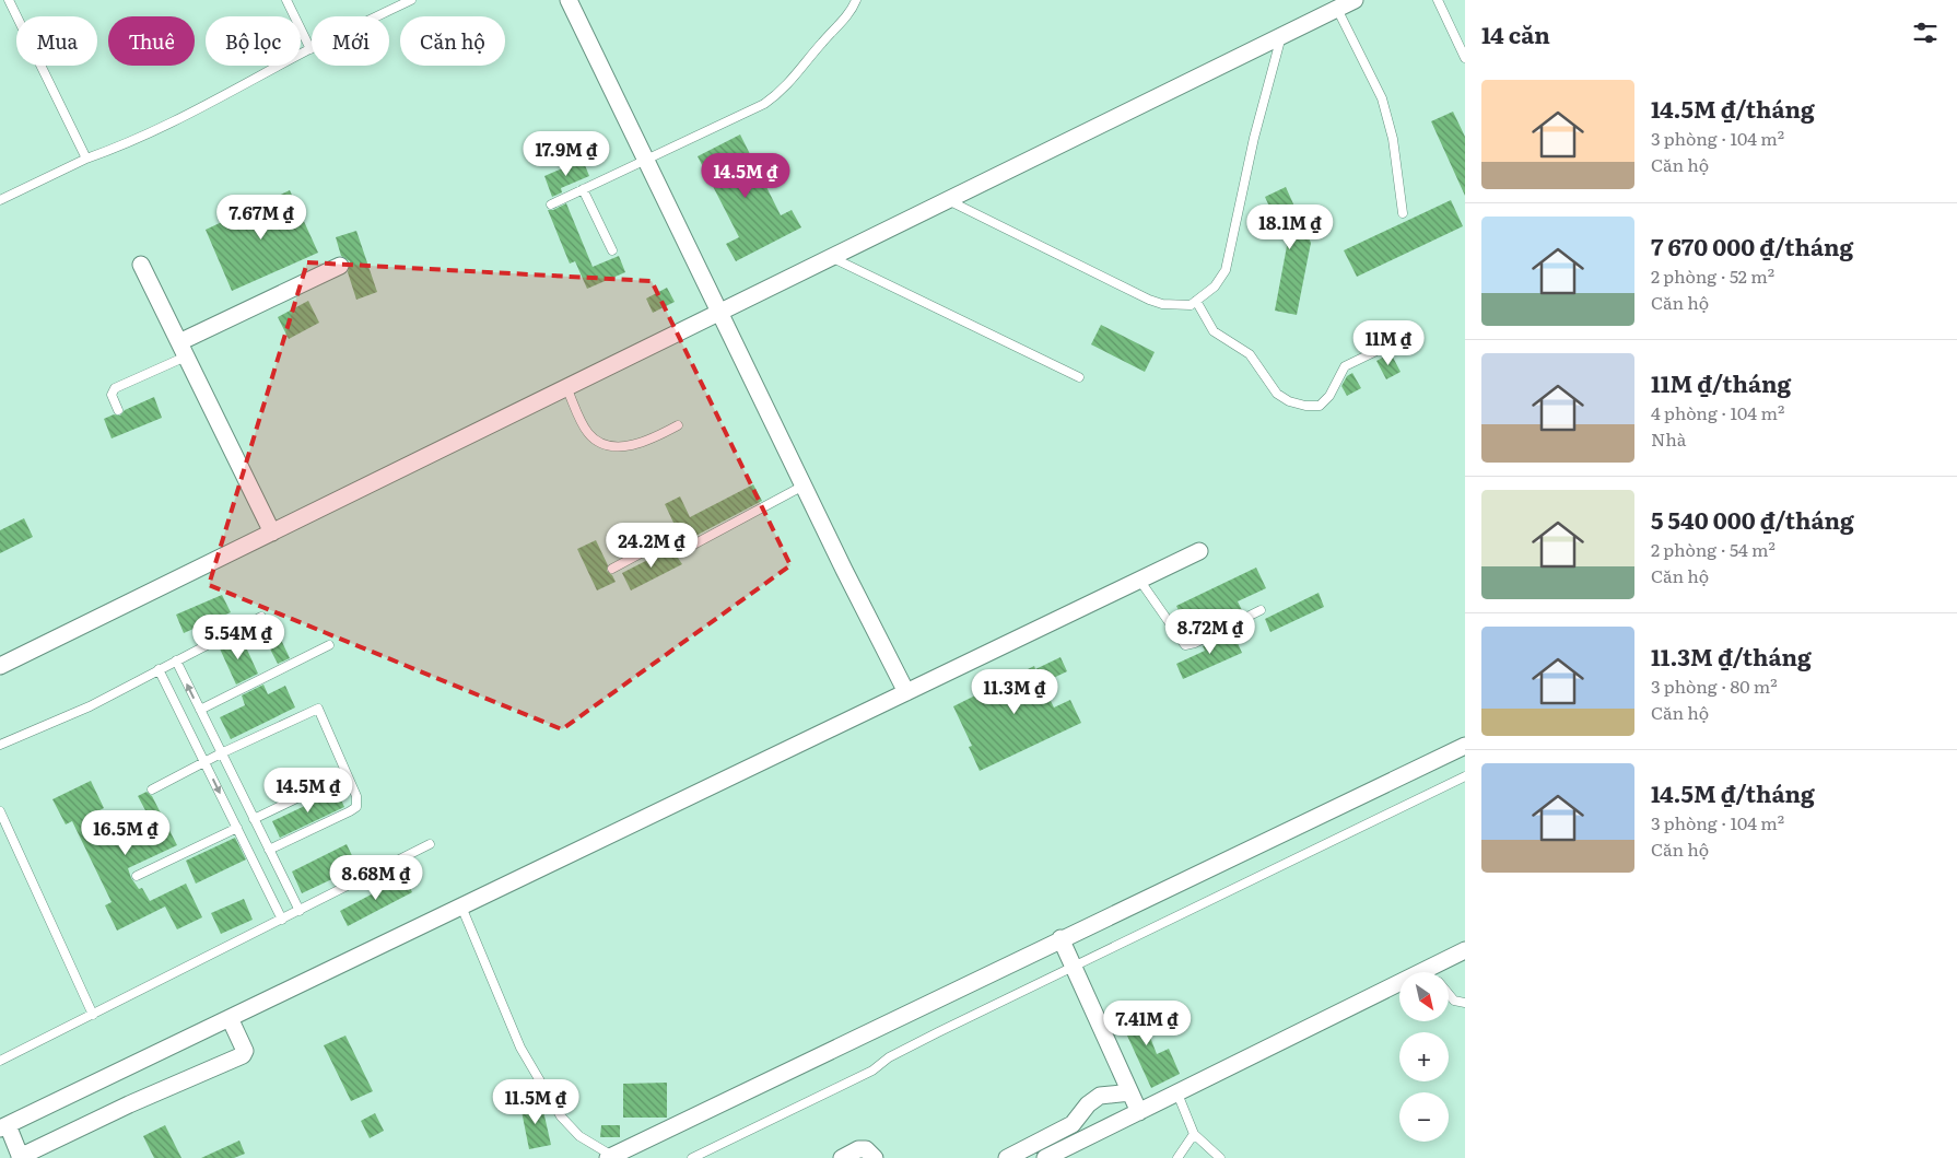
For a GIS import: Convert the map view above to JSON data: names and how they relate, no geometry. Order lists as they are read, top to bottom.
{
  "north": "bottom right",
  "page": {
    "heading": "14 căn",
    "chip": [
      "Mua",
      "Thuê",
      "Bộ lọc",
      "Mới",
      "Căn hộ"
    ],
    "list": [
      {
        "name": "14.5M ₫/tháng",
        "note": "3 phòng · 104 m² · Căn hộ"
      },
      {
        "name": "7 670 000 ₫/tháng",
        "note": "2 phòng · 52 m² · Căn hộ"
      },
      {
        "name": "11M ₫/tháng",
        "note": "4 phòng · 104 m² · Nhà"
      },
      {
        "name": "5 540 000 ₫/tháng",
        "note": "2 phòng · 54 m² · Căn hộ"
      },
      {
        "name": "11.3M ₫/tháng",
        "note": "3 phòng · 80 m² · Căn hộ"
      },
      {
        "name": "14.5M ₫/tháng",
        "note": "3 phòng · 104 m² · Căn hộ"
      }
    ],
    "price": [
      "17.9M ₫",
      "14.5M ₫",
      "7.67M ₫",
      "18.1M ₫",
      "11M ₫",
      "24.2M ₫",
      "8.72M ₫",
      "5.54M ₫",
      "11.3M ₫",
      "14.5M ₫",
      "16.5M ₫",
      "8.68M ₫",
      "7.41M ₫",
      "11.5M ₫"
    ],
    "map_buttons": ["+", "−"]
  }
}
